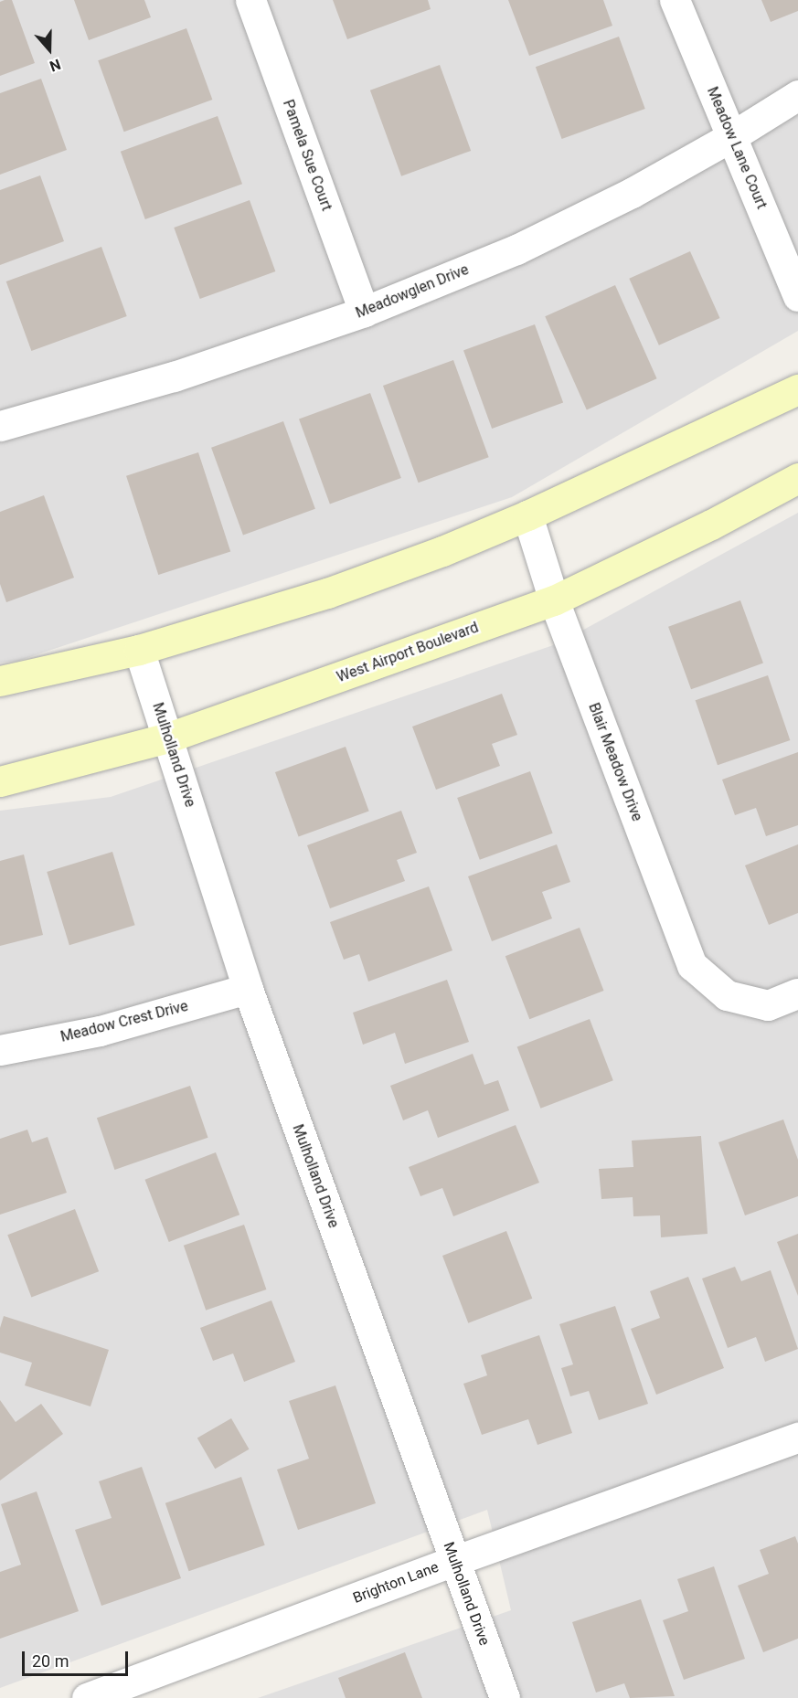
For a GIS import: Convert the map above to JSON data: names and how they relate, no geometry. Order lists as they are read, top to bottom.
{
  "streets": {
    "main road": ["West Airport Boulevard"],
    "street": [
      "Meadow Lane Court",
      "Pamela Sue Court",
      "Meadowglen Drive",
      "Mulholland Drive",
      "Blair Meadow Drive",
      "Meadow Crest Drive",
      "Brighton Lane"
    ]
  },
  "crossings": [
    ["Meadow Lane Court", "Meadowglen Drive"],
    ["Pamela Sue Court", "Meadowglen Drive"],
    ["West Airport Boulevard", "Mulholland Drive"],
    ["West Airport Boulevard", "Blair Meadow Drive"],
    ["Mulholland Drive", "Meadow Crest Drive"],
    ["Mulholland Drive", "Brighton Lane"]
  ],
  "scale_bar": "20 m",
  "north": "bottom"
}
